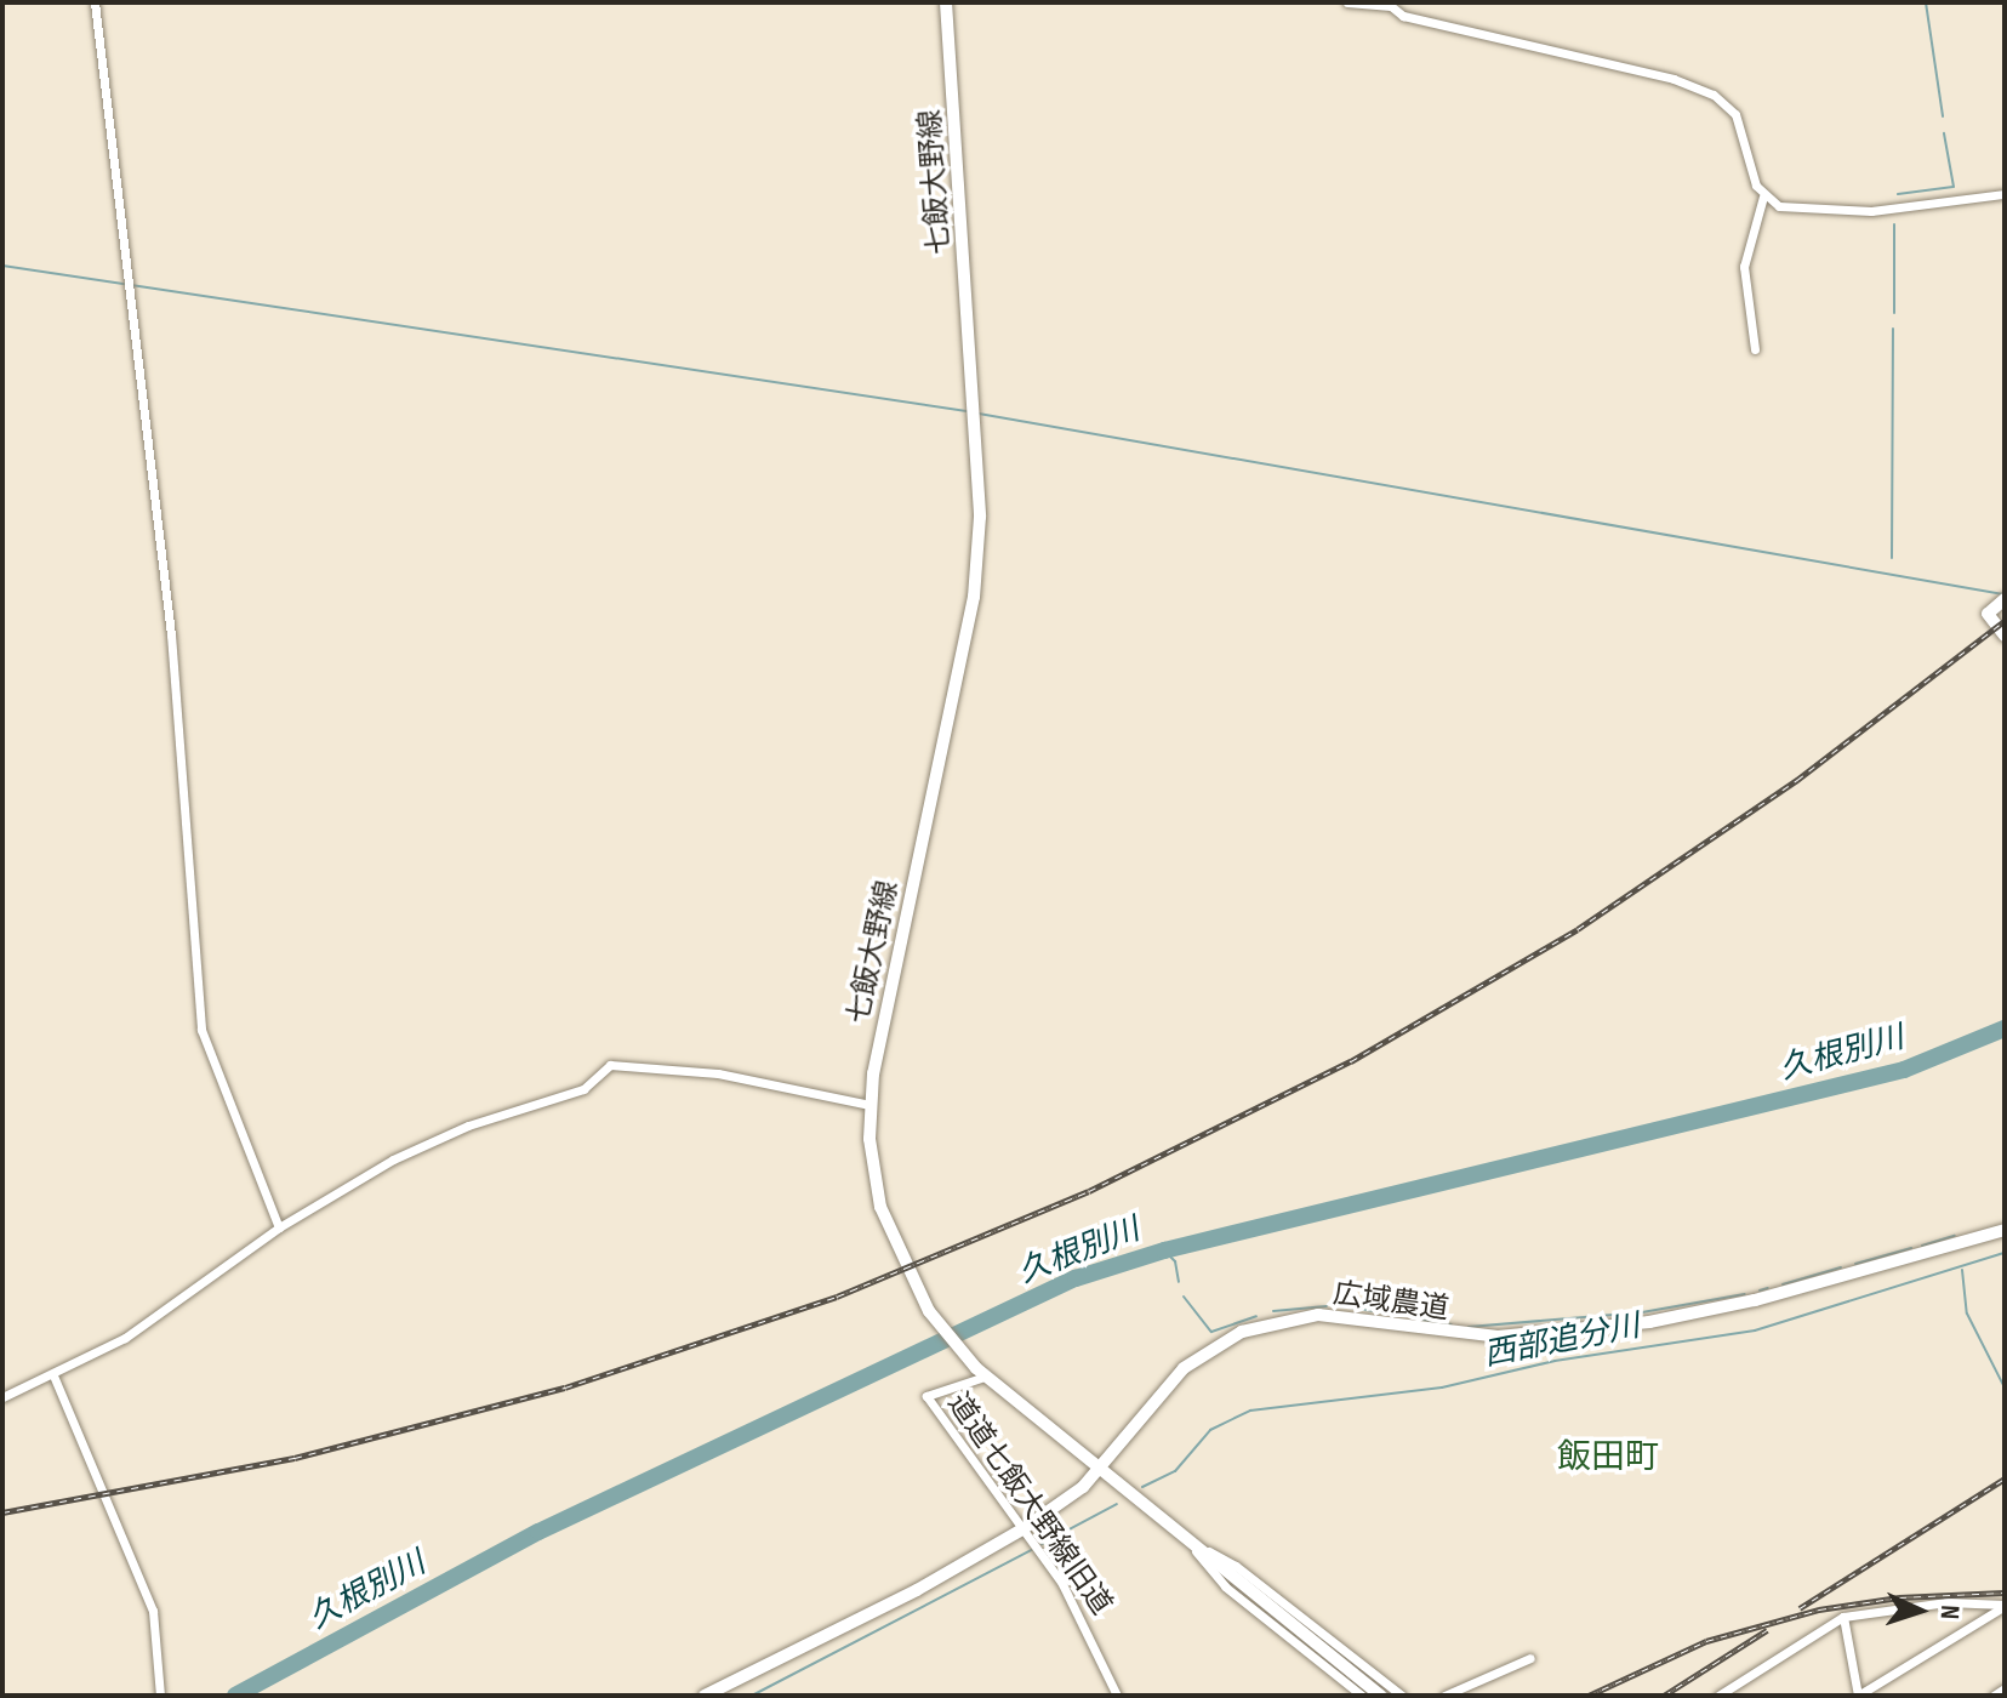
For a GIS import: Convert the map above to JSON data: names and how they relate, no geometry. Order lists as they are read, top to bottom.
{
  "streets": {
    "main road": ["七飯大野線", "広域農道"],
    "street": ["道道七飯大野線旧道"]
  },
  "crossings": [
    ["七飯大野線", "広域農道"],
    ["七飯大野線", "道道七飯大野線旧道"],
    ["広域農道", "道道七飯大野線旧道"]
  ],
  "districts": ["飯田町"],
  "water": ["久根別川", "西部追分川"],
  "north": "right"
}
